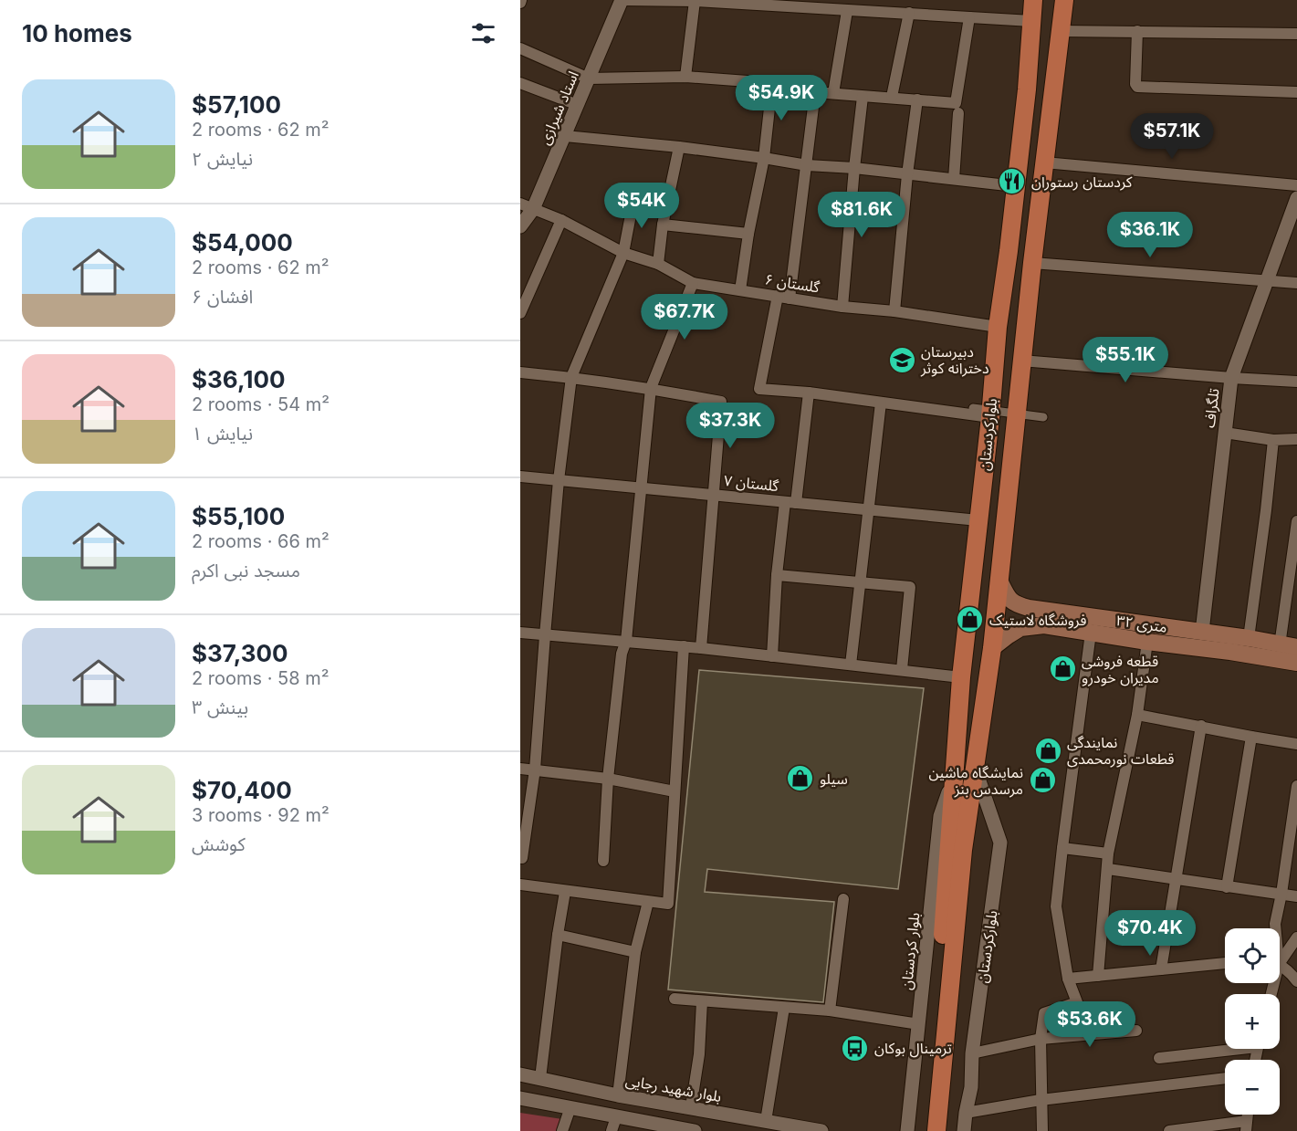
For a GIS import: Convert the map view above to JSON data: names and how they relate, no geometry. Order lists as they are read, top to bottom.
{
  "streets": {
    "main road": ["بلوارکردستان", "۳۲ متری"],
    "street": [
      "استاد شیرازی",
      "گلستان ۶",
      "تلگراف",
      "گلستان ۷",
      "بلوار کردستان",
      "بلوار شهید رجایی"
    ]
  },
  "crossings": [
    ["استاد شیرازی", "گلستان ۶"],
    ["گلستان ۶", "بلوارکردستان"],
    ["تلگراف", "۳۲ متری"],
    ["بلوارکردستان", "گلستان ۷"],
    ["بلوارکردستان", "۳۲ متری"],
    ["بلوارکردستان", "بلوار کردستان"]
  ],
  "places": {
    "restaurant": ["کردستان رستوران"],
    "school or university": ["دبیرستان دخترانه کوثر"],
    "shop": [
      "فروشگاه لاستیک",
      "قطعه فروشی مدیران خودرو",
      "نمایندگی قطعات نورمحمدی",
      "سیلو",
      "نمایشگاه ماشین مرسدس بنز"
    ],
    "bus stop": ["ترمینال بوکان"]
  },
  "page": {
    "heading": "10 homes",
    "list": [
      {
        "name": "$57,100",
        "note": "2 rooms · 62 m² · نیایش ۲"
      },
      {
        "name": "$54,000",
        "note": "2 rooms · 62 m² · افشان ۶"
      },
      {
        "name": "$36,100",
        "note": "2 rooms · 54 m² · نیایش ۱"
      },
      {
        "name": "$55,100",
        "note": "2 rooms · 66 m² · مسجد نبی اکرم"
      },
      {
        "name": "$37,300",
        "note": "2 rooms · 58 m² · بینش ۳"
      },
      {
        "name": "$70,400",
        "note": "3 rooms · 92 m² · کوشش"
      }
    ],
    "price": [
      "$54.9K",
      "$57.1K",
      "$54K",
      "$81.6K",
      "$36.1K",
      "$67.7K",
      "$55.1K",
      "$37.3K",
      "$70.4K",
      "$53.6K"
    ],
    "map_buttons": ["+", "−"]
  }
}
